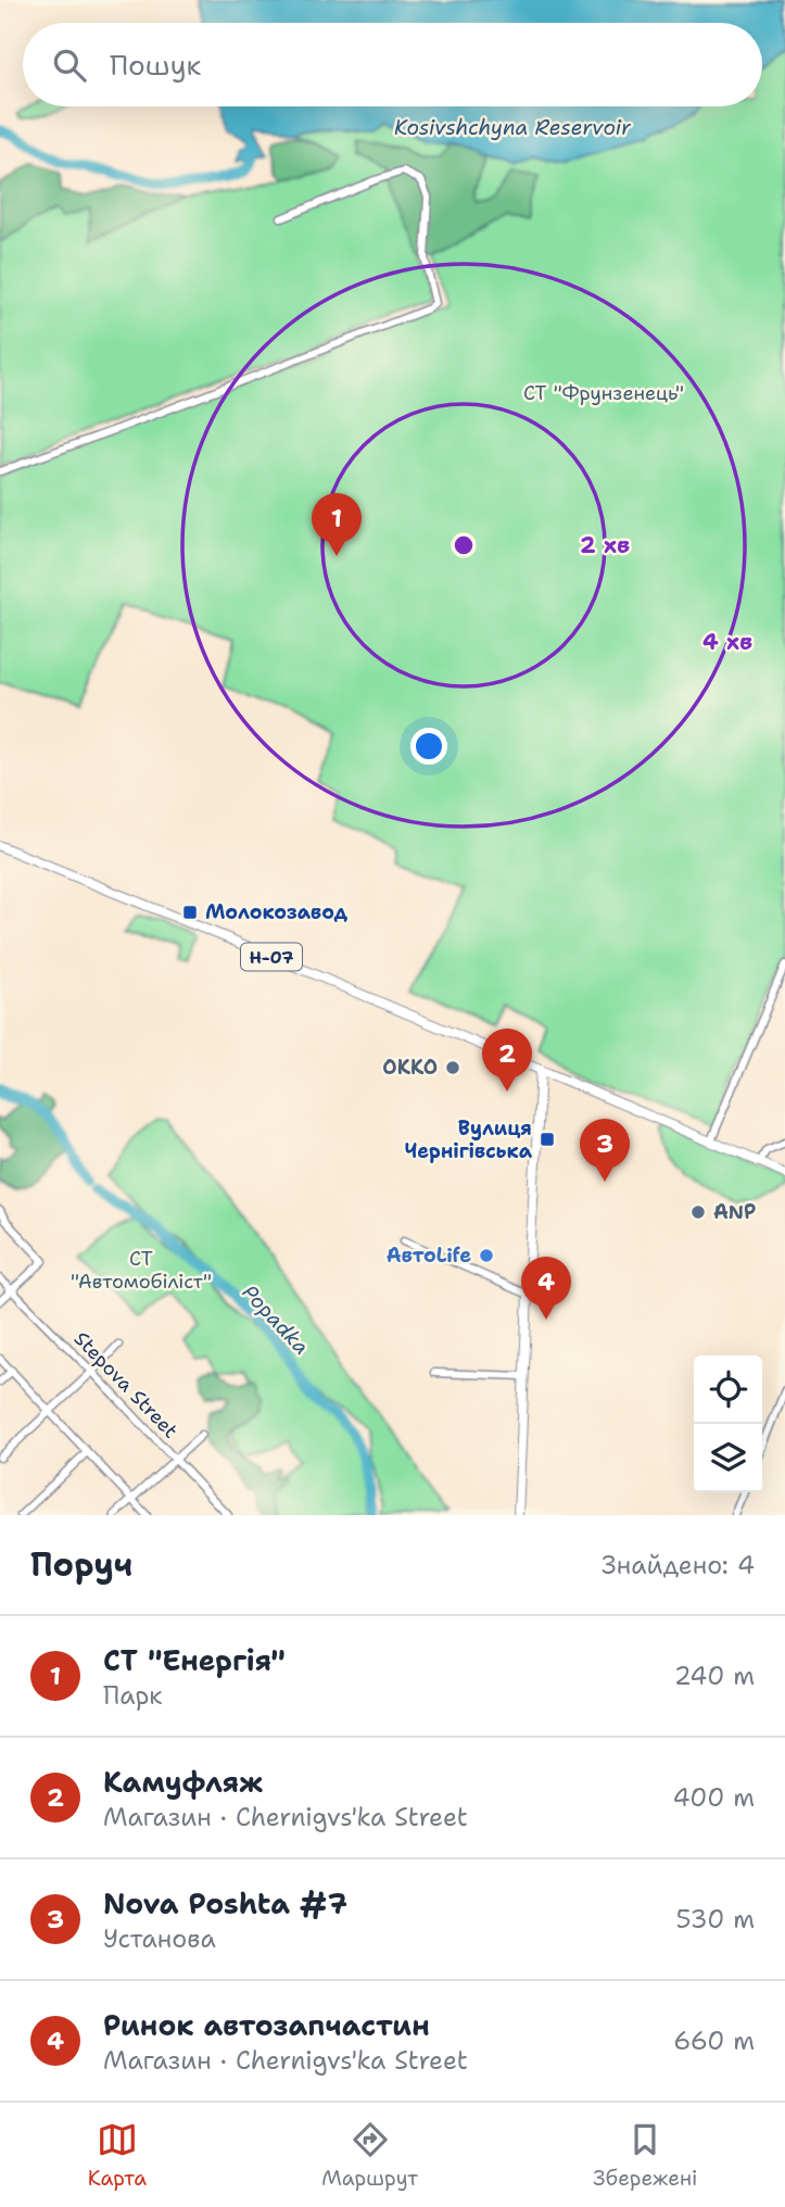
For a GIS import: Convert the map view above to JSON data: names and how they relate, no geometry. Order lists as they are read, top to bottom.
{
  "streets": {
    "main road": ["Н-07"],
    "street": ["Stepova Street"]
  },
  "water": ["Kosivshchyna Reservoir", "Popadka"],
  "parks": ["СТ \"Фрунзенець\"", "СТ \"Автомобіліст\""],
  "places": {
    "transit": ["Молокозавод", "Вулиця Чернігівська"],
    "other": ["ОККО", "ANP", "АвтоLife"]
  },
  "page": {
    "search": "Пошук",
    "pins": [
      "1",
      "2",
      "3",
      "4"
    ],
    "heading": ["Поруч", "Знайдено: 4"],
    "list": [
      {
        "mark": "1",
        "name": "СТ \"Енергія\"",
        "note": "Парк",
        "value": "240 m"
      },
      {
        "mark": "2",
        "name": "Камуфляж",
        "note": "Магазин · Chernigvs'ka Street",
        "value": "400 m"
      },
      {
        "mark": "3",
        "name": "Nova Poshta #7",
        "note": "Установа",
        "value": "530 m"
      },
      {
        "mark": "4",
        "name": "Ринок автозапчастин",
        "note": "Магазин · Chernigvs'ka Street",
        "value": "660 m"
      }
    ],
    "nav": ["Карта", "Маршрут", "Збережені"]
  },
  "rings": ["2 хв", "4 хв"]
}
